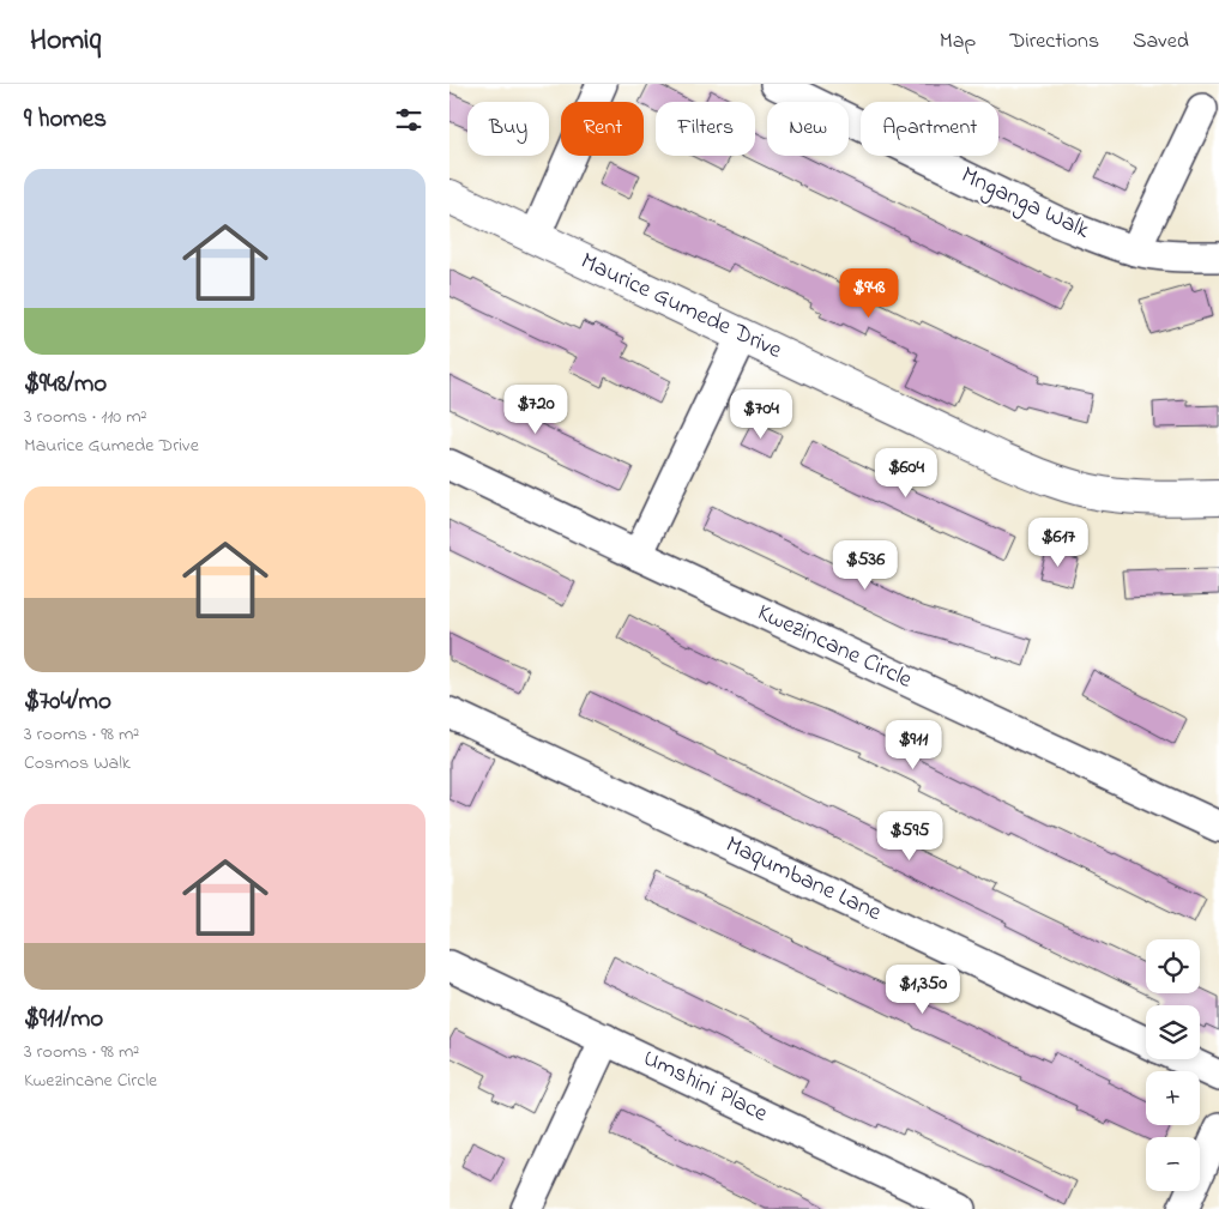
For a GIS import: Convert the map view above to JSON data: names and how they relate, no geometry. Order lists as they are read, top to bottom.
{
  "streets": {
    "street": [
      "Mnganga Walk",
      "Maurice Gumede Drive",
      "Kwezincane Circle",
      "Maqumbane Lane",
      "Umshini Place"
    ]
  },
  "page": {
    "header": "Homiq",
    "nav": ["Map", "Directions", "Saved"],
    "heading": "9 homes",
    "chip": [
      "Buy",
      "Rent",
      "Filters",
      "New",
      "Apartment"
    ],
    "list": [
      {
        "name": "$948/mo",
        "note": "3 rooms · 110 m² · Maurice Gumede Drive"
      },
      {
        "name": "$704/mo",
        "note": "3 rooms · 98 m² · Cosmos Walk"
      },
      {
        "name": "$911/mo",
        "note": "3 rooms · 98 m² · Kwezincane Circle"
      }
    ],
    "price": [
      "$948",
      "$720",
      "$704",
      "$604",
      "$617",
      "$536",
      "$911",
      "$595",
      "$1,350"
    ],
    "map_buttons": ["+", "−"]
  }
}
